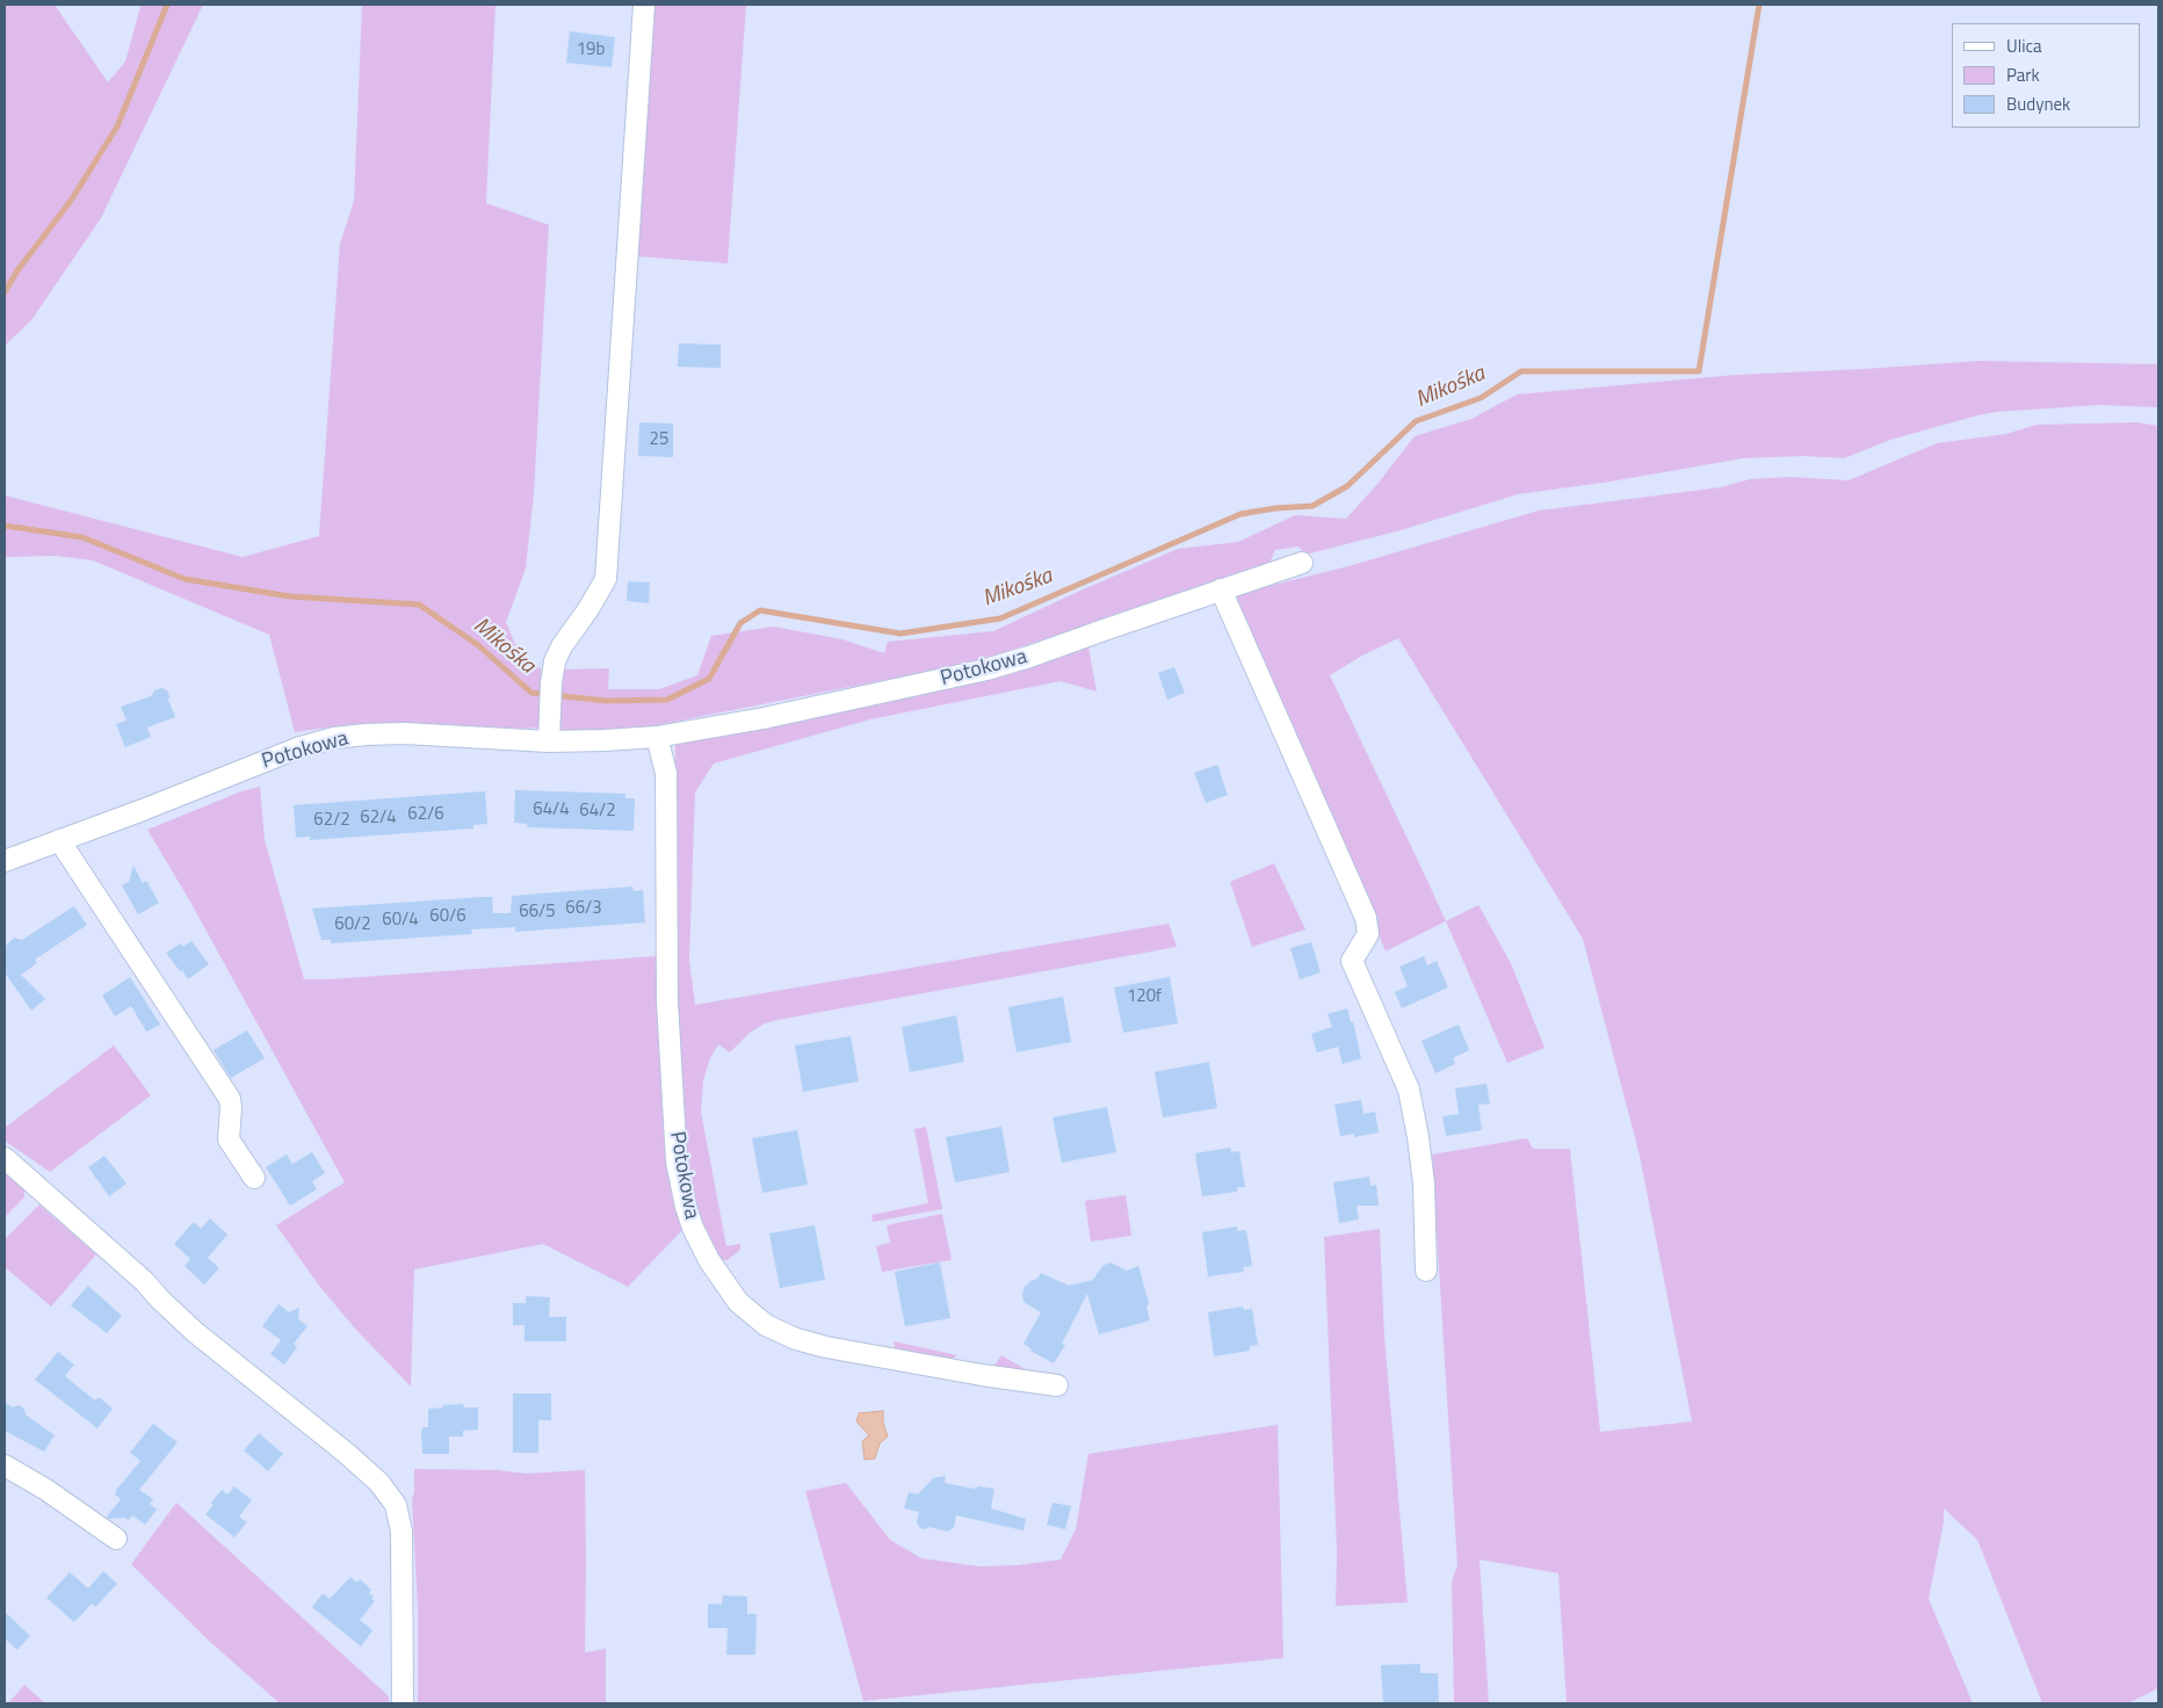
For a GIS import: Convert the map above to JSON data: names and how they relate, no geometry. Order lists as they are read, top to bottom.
{
  "streets": {
    "street": ["Potokowa"]
  },
  "water": ["Mikośka"],
  "house_numbers": [
    "19b",
    "25",
    "64/4",
    "64/2",
    "62/6",
    "62/4",
    "62/2",
    "66/3",
    "66/5",
    "60/6",
    "60/4",
    "60/2",
    "120f"
  ],
  "legend": ["Ulica", "Park", "Budynek"]
}
